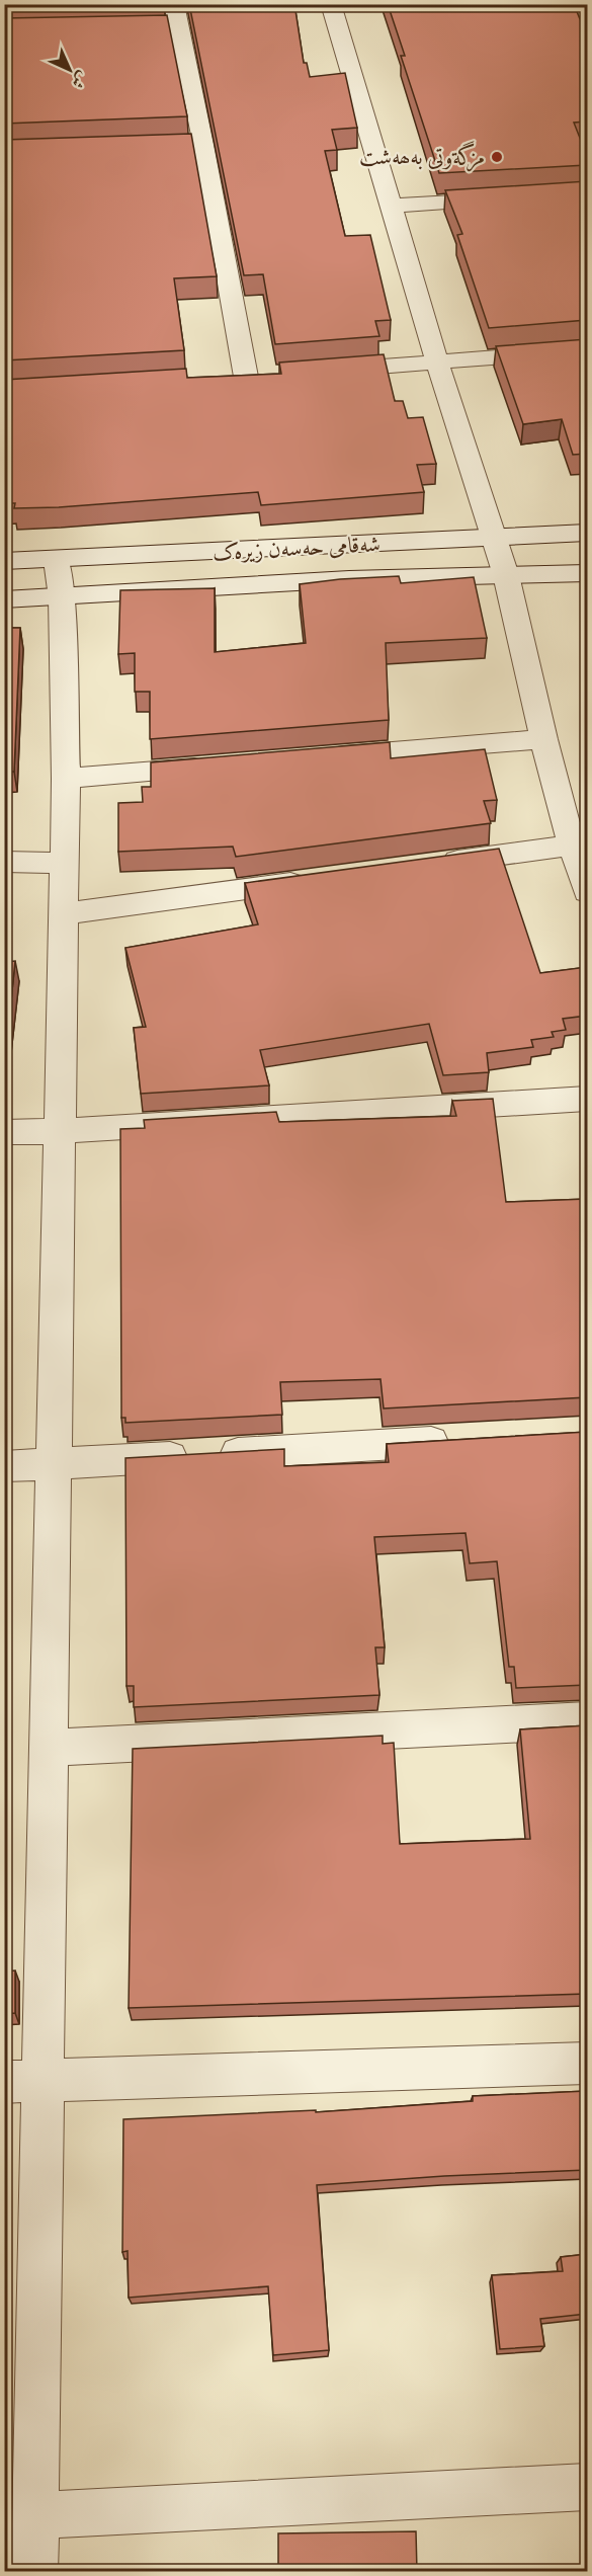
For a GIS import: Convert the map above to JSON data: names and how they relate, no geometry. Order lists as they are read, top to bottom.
{
  "streets": {
    "street": ["شەقامی حەسەن زیرەک"]
  },
  "places": ["مزگةوتى بەھەشت"],
  "north": "bottom right"
}
